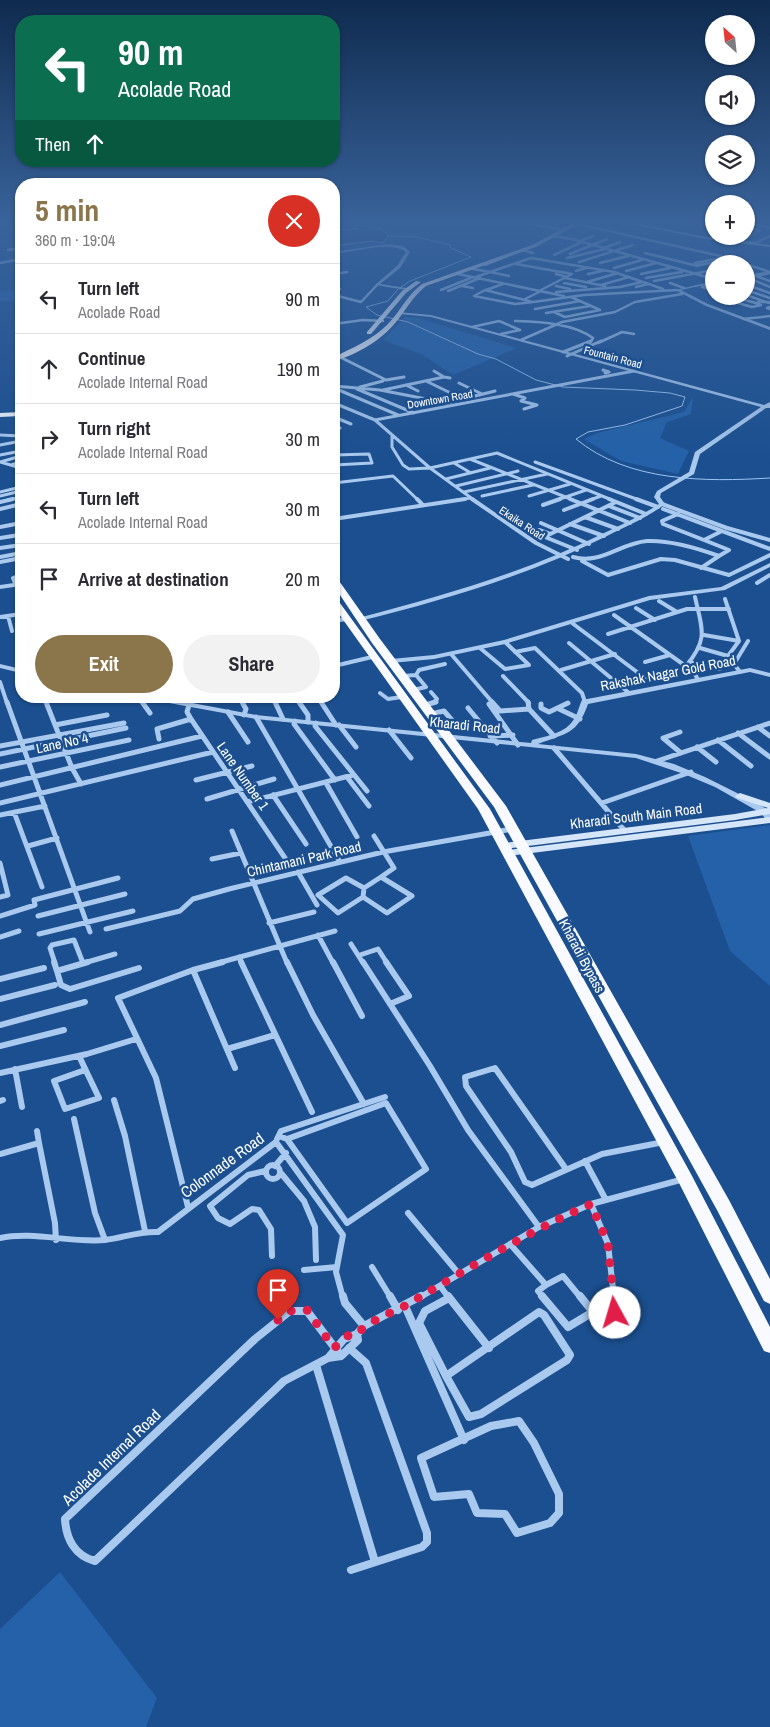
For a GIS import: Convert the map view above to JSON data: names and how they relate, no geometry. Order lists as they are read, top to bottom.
{
  "streets": {
    "highway": ["Kharadi Bypass"],
    "main road": ["Kharadi South Main Road"],
    "street": [
      "Fountain Road",
      "Downtown Road",
      "Ekaika Road",
      "Rakshak Nagar Gold Road",
      "Kharadi Road",
      "Lane No 4",
      "Lane Number 1",
      "Chintamani Park Road",
      "Colonnade Road",
      "Acolade Internal Road"
    ]
  },
  "crossings": [
    ["Fountain Road", "Downtown Road"],
    ["Kharadi Road", "Lane Number 1"],
    ["Kharadi Road", "Kharadi Bypass"],
    ["Kharadi South Main Road", "Kharadi Bypass"],
    ["Chintamani Park Road", "Kharadi Bypass"],
    ["Colonnade Road", "Acolade Internal Road"]
  ],
  "north": "top left",
  "page": {
    "map_buttons": ["+", "−"],
    "turn": ["90 m", "Acolade Road"],
    "then": "Then",
    "heading": ["5 min", "360 m · 19:04"],
    "list": [
      {
        "name": "Turn left",
        "note": "Acolade Road",
        "value": "90 m"
      },
      {
        "name": "Continue",
        "note": "Acolade Internal Road",
        "value": "190 m"
      },
      {
        "name": "Turn right",
        "note": "Acolade Internal Road",
        "value": "30 m"
      },
      {
        "name": "Turn left",
        "note": "Acolade Internal Road",
        "value": "30 m"
      },
      {
        "name": "Arrive at destination",
        "value": "20 m"
      }
    ],
    "buttons": ["Exit", "Share"]
  }
}
